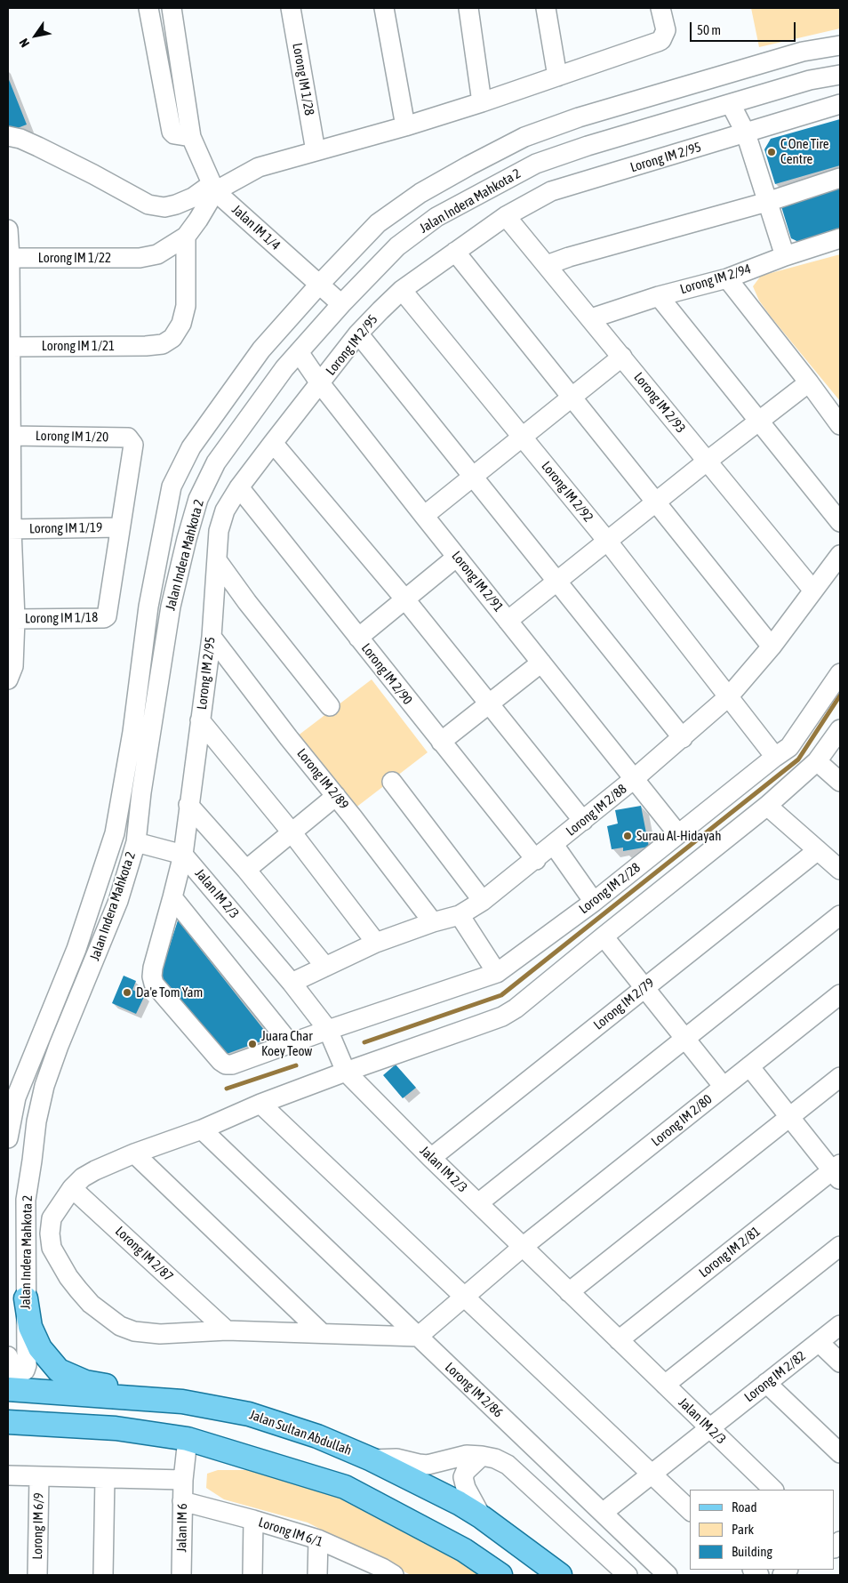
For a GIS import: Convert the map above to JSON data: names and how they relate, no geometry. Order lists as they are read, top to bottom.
{
  "streets": {
    "main road": ["Jalan Sultan Abdullah"],
    "street": [
      "Lorong IM 1/28",
      "Lorong IM 2/95",
      "Jalan Indera Mahkota 2",
      "Jalan IM 1/4",
      "Lorong IM 1/22",
      "Lorong IM 2/94",
      "Lorong IM 1/21",
      "Lorong IM 2/93",
      "Lorong IM 1/20",
      "Lorong IM 2/92",
      "Lorong IM 1/19",
      "Lorong IM 2/91",
      "Lorong IM 1/18",
      "Lorong IM 2/90",
      "Lorong IM 2/89",
      "Lorong IM 2/88",
      "Lorong IM 2/28",
      "Jalan IM 2/3",
      "Lorong IM 2/79",
      "Lorong IM 2/80",
      "Lorong IM 2/81",
      "Lorong IM 2/87",
      "Lorong IM 2/82",
      "Lorong IM 2/86",
      "Lorong IM 6/9",
      "Jalan IM 6",
      "Lorong IM 6/1"
    ]
  },
  "crossings": [
    ["Lorong IM 2/95", "Lorong IM 2/93"],
    ["Lorong IM 2/95", "Lorong IM 2/92"],
    ["Lorong IM 2/95", "Lorong IM 2/91"],
    ["Lorong IM 2/95", "Lorong IM 2/90"],
    ["Lorong IM 2/95", "Lorong IM 2/89"],
    ["Lorong IM 2/95", "Lorong IM 2/28"],
    ["Lorong IM 2/95", "Jalan IM 2/3"],
    ["Jalan Indera Mahkota 2", "Jalan IM 1/4"],
    ["Jalan Indera Mahkota 2", "Lorong IM 2/91"],
    ["Lorong IM 1/22", "Lorong IM 1/21"],
    ["Lorong IM 2/94", "Lorong IM 2/93"],
    ["Lorong IM 2/93", "Lorong IM 2/88"],
    ["Lorong IM 1/20", "Lorong IM 1/19"],
    ["Lorong IM 1/20", "Lorong IM 1/18"],
    ["Lorong IM 2/92", "Lorong IM 2/88"],
    ["Lorong IM 2/92", "Lorong IM 2/28"],
    ["Lorong IM 1/19", "Lorong IM 1/18"],
    ["Lorong IM 2/91", "Lorong IM 2/88"],
    ["Lorong IM 2/91", "Lorong IM 2/28"],
    ["Lorong IM 2/90", "Lorong IM 2/88"],
    ["Lorong IM 2/89", "Lorong IM 2/88"],
    ["Lorong IM 2/88", "Jalan IM 2/3"],
    ["Lorong IM 2/28", "Jalan IM 2/3"],
    ["Jalan IM 2/3", "Lorong IM 2/79"],
    ["Jalan IM 2/3", "Lorong IM 2/80"],
    ["Jalan IM 2/3", "Lorong IM 2/81"],
    ["Jalan IM 2/3", "Lorong IM 2/82"],
    ["Lorong IM 2/80", "Lorong IM 2/86"],
    ["Lorong IM 2/82", "Lorong IM 2/86"],
    ["Lorong IM 6/9", "Lorong IM 6/1"],
    ["Jalan IM 6", "Lorong IM 6/1"]
  ],
  "places": [
    "C One Tire Centre",
    "Surau Al-Hidayah",
    "Da'e Tom Yam",
    "Juara Char Koey Teow"
  ],
  "legend": ["Road", "Park", "Building"],
  "scale_bar": "50 m",
  "north": "bottom left"
}
